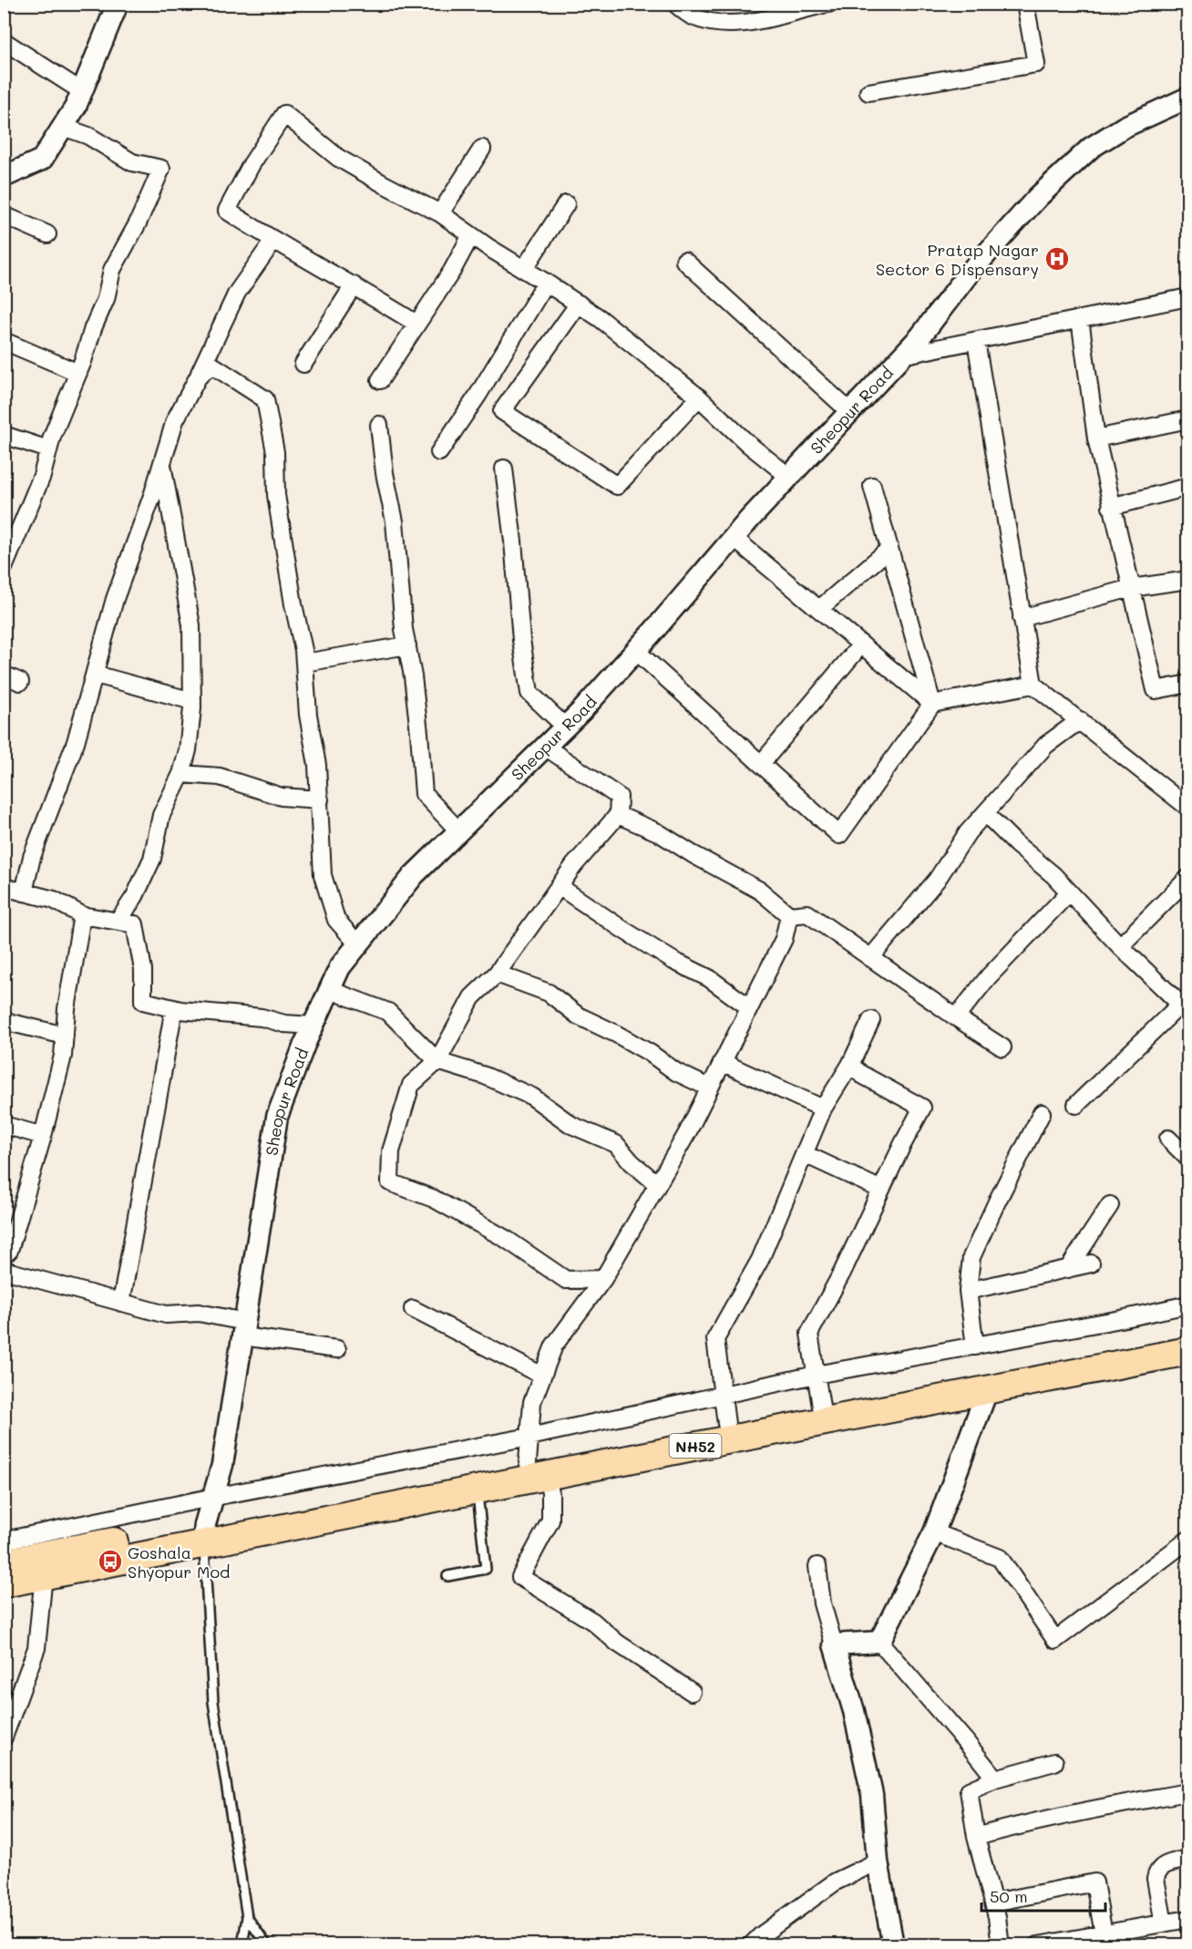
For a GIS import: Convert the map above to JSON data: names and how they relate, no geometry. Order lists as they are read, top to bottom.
{
  "streets": {
    "highway": ["NH52"],
    "street": ["Sheopur Road"]
  },
  "crossings": [
    ["Sheopur Road", "NH52"]
  ],
  "places": {
    "hospital": ["Pratap Nagar Sector 6 Dispensary"],
    "bus stop": ["Goshala Shyopur Mod"]
  },
  "scale_bar": "50 m"
}
